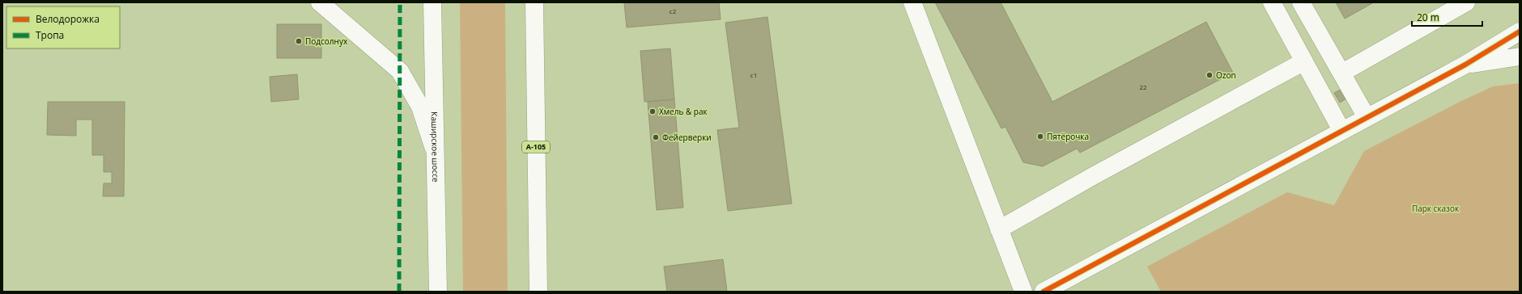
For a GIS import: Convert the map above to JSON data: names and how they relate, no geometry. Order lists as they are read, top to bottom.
{
  "streets": {
    "main road": ["Каширское шоссе", "А-105"]
  },
  "parks": ["Парк сказок"],
  "places": [
    "Подсолнух",
    "Ozon",
    "Хмель & рак",
    "Пятёрочка",
    "Фейерверки"
  ],
  "house_numbers": ["с2", "с1", "22"],
  "legend": ["Велодорожка", "Тропа"],
  "scale_bar": "20 m"
}
